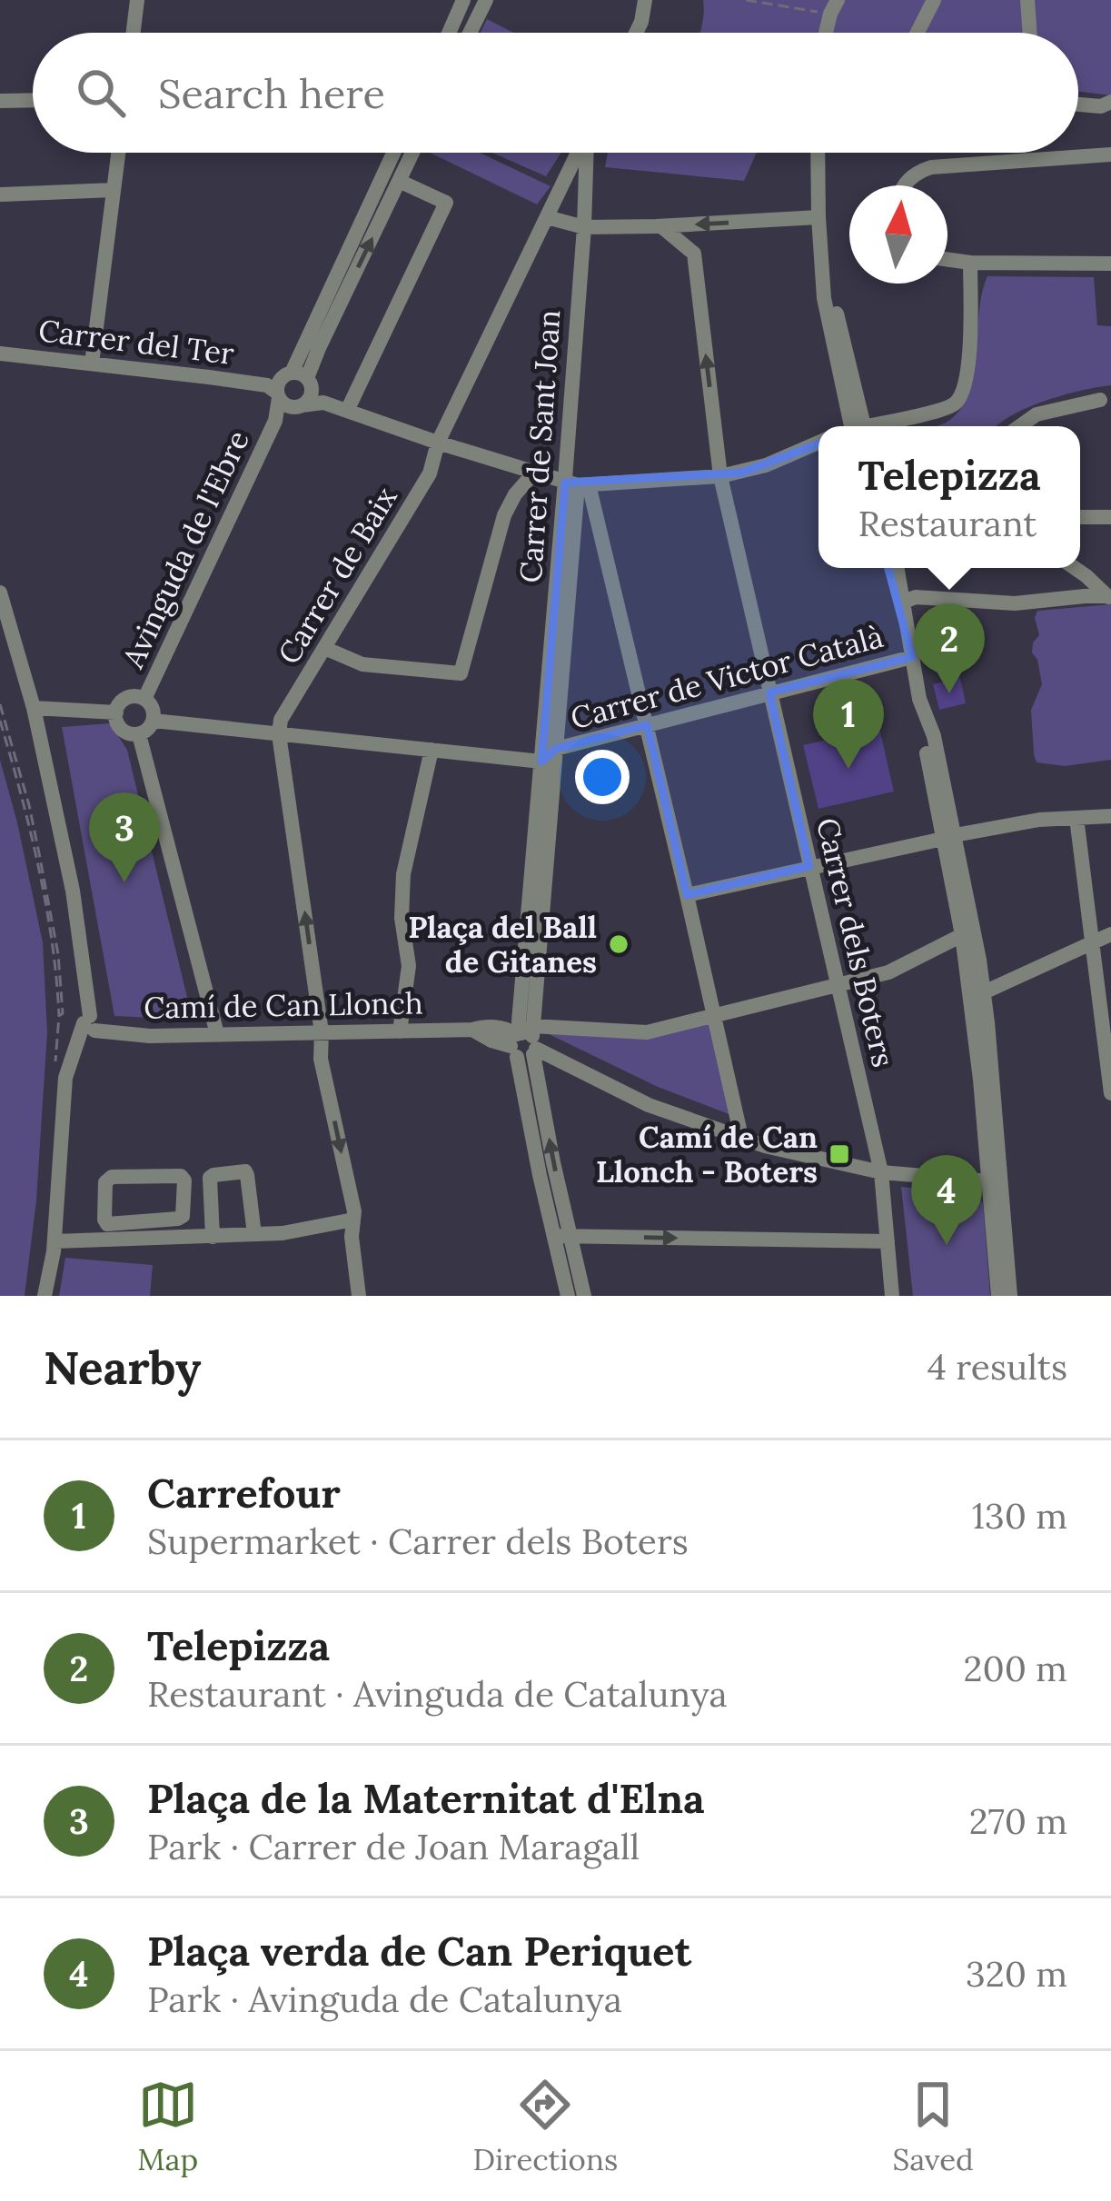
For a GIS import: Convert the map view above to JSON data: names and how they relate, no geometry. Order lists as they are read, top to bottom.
{
  "streets": {
    "street": [
      "Carrer del Ter",
      "Carrer de Sant Joan",
      "Avinguda de l'Ebre",
      "Carrer de Baix",
      "Carrer de Victor Català",
      "Carrer dels Boters",
      "Camí de Can Llonch"
    ]
  },
  "crossings": [
    ["Carrer del Ter", "Avinguda de l'Ebre"],
    ["Carrer de Sant Joan", "Carrer de Victor Català"],
    ["Carrer de Sant Joan", "Camí de Can Llonch"],
    ["Carrer de Victor Català", "Carrer dels Boters"],
    ["Carrer dels Boters", "Camí de Can Llonch"]
  ],
  "places": {
    "other": ["Plaça del Ball de Gitanes"],
    "transit": ["Camí de Can Llonch - Boters"]
  },
  "north": "top",
  "page": {
    "search": "Search here",
    "popup": ["Telepizza", "Restaurant"],
    "pins": [
      "2",
      "1",
      "3",
      "4"
    ],
    "heading": ["Nearby", "4 results"],
    "list": [
      {
        "mark": "1",
        "name": "Carrefour",
        "note": "Supermarket · Carrer dels Boters",
        "value": "130 m"
      },
      {
        "mark": "2",
        "name": "Telepizza",
        "note": "Restaurant · Avinguda de Catalunya",
        "value": "200 m"
      },
      {
        "mark": "3",
        "name": "Plaça de la Maternitat d'Elna",
        "note": "Park · Carrer de Joan Maragall",
        "value": "270 m"
      },
      {
        "mark": "4",
        "name": "Plaça verda de Can Periquet",
        "note": "Park · Avinguda de Catalunya",
        "value": "320 m"
      }
    ],
    "nav": ["Map", "Directions", "Saved"]
  }
}
